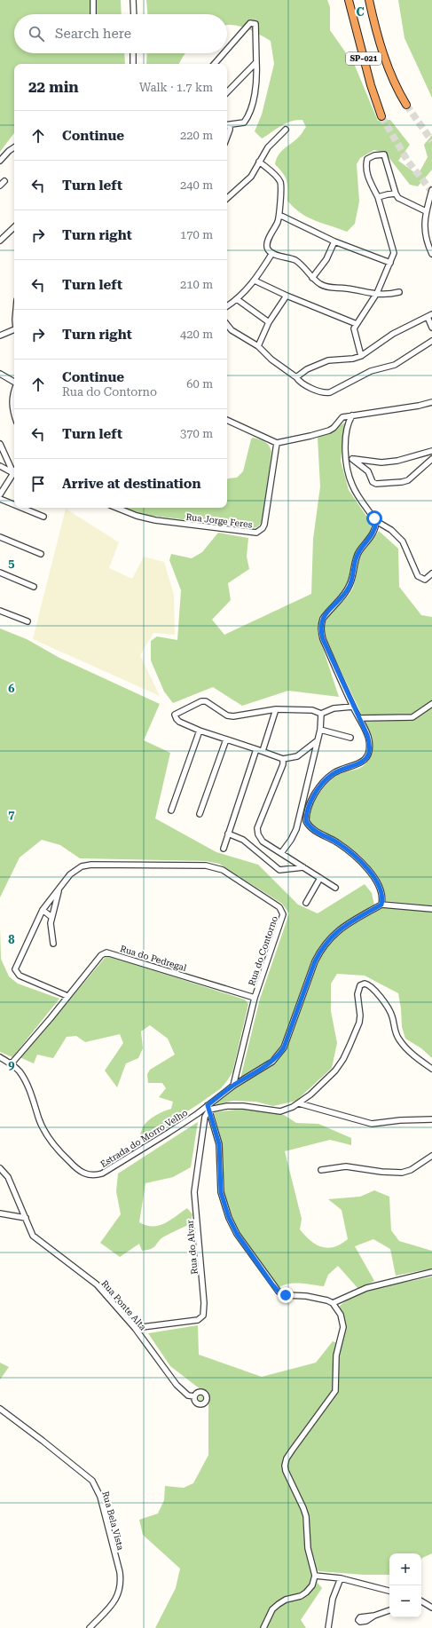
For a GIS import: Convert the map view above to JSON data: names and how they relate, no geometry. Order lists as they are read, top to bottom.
{
  "streets": {
    "highway": ["SP-021"],
    "street": [
      "Rua Jorge Feres",
      "Rua do Contorno",
      "Rua do Pedregal",
      "Estrada do Morro Velho",
      "Rua do Alvar",
      "Rua Ponte Alta",
      "Rua Bela Vista"
    ]
  },
  "crossings": [
    ["Rua do Contorno", "Rua do Pedregal"],
    ["Rua do Pedregal", "Estrada do Morro Velho"],
    ["Estrada do Morro Velho", "Rua do Alvar"],
    ["Rua do Alvar", "Rua Ponte Alta"]
  ],
  "page": {
    "search": "Search here",
    "heading": ["22 min", "Walk · 1.7 km"],
    "list": [
      ["Continue", "220 m"],
      ["Turn left", "240 m"],
      ["Turn right", "170 m"],
      ["Turn left", "210 m"],
      ["Turn right", "420 m"],
      ["Continue", "Rua do Contorno", "60 m"],
      ["Turn left", "370 m"],
      "Arrive at destination"
    ],
    "map_buttons": ["+", "−"]
  },
  "grid": {
    "columns": ["C"],
    "rows": [
      "5",
      "6",
      "7",
      "8",
      "9"
    ]
  }
}
